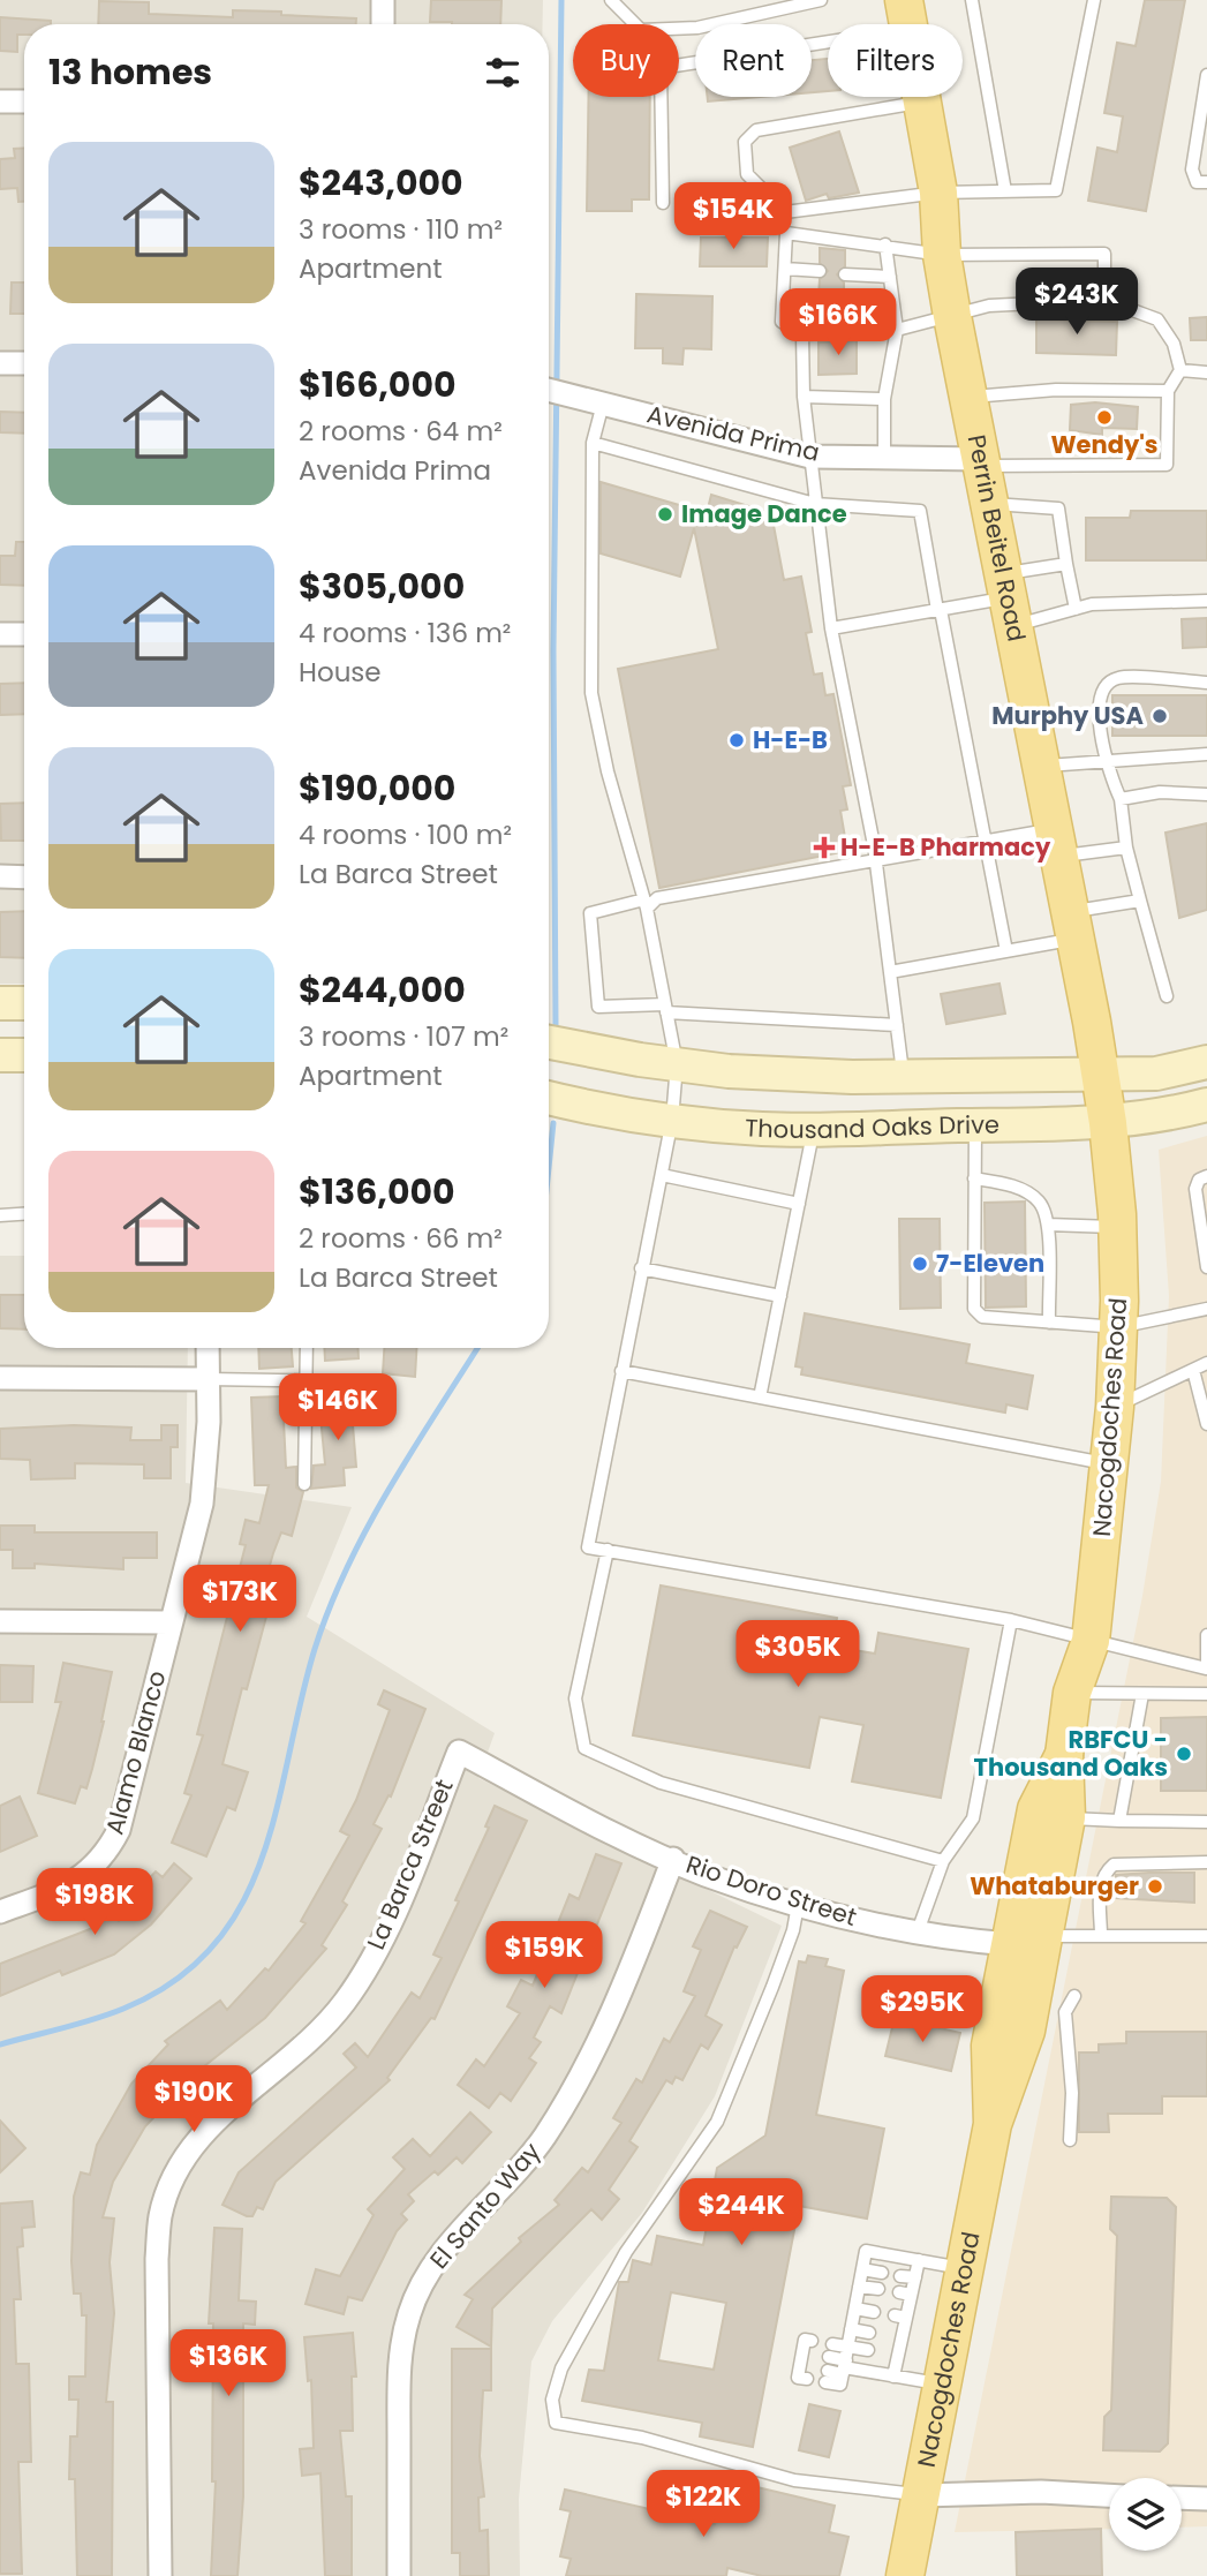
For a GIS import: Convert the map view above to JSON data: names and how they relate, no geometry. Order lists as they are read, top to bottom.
{
  "streets": {
    "main road": ["Perrin Beitel Road", "Thousand Oaks Drive", "Nacogdoches Road"],
    "street": [
      "Avenida Prima",
      "Alamo Blanco",
      "La Barca Street",
      "Rio Doro Street",
      "El Santo Way"
    ]
  },
  "crossings": [
    ["Avenida Prima", "Perrin Beitel Road"],
    ["Perrin Beitel Road", "Thousand Oaks Drive"],
    ["Perrin Beitel Road", "Nacogdoches Road"],
    ["Thousand Oaks Drive", "Nacogdoches Road"],
    ["Nacogdoches Road", "Rio Doro Street"],
    ["La Barca Street", "Rio Doro Street"],
    ["Rio Doro Street", "El Santo Way"]
  ],
  "places": {
    "other": [
      "Wendy's",
      "Image Dance",
      "Murphy USA",
      "H-E-B",
      "7-Eleven",
      "RBFCU - Thousand Oaks",
      "Whataburger"
    ],
    "health": ["H-E-B Pharmacy"]
  },
  "page": {
    "chip": ["Buy", "Rent", "Filters"],
    "heading": "13 homes",
    "list": [
      {
        "name": "$243,000",
        "note": "3 rooms · 110 m² · Apartment"
      },
      {
        "name": "$166,000",
        "note": "2 rooms · 64 m² · Avenida Prima"
      },
      {
        "name": "$305,000",
        "note": "4 rooms · 136 m² · House"
      },
      {
        "name": "$190,000",
        "note": "4 rooms · 100 m² · La Barca Street"
      },
      {
        "name": "$244,000",
        "note": "3 rooms · 107 m² · Apartment"
      },
      {
        "name": "$136,000",
        "note": "2 rooms · 66 m² · La Barca Street"
      }
    ],
    "price": [
      "$154K",
      "$243K",
      "$166K",
      "$146K",
      "$173K",
      "$305K",
      "$198K",
      "$159K",
      "$295K",
      "$190K",
      "$244K",
      "$136K",
      "$122K"
    ]
  }
}
